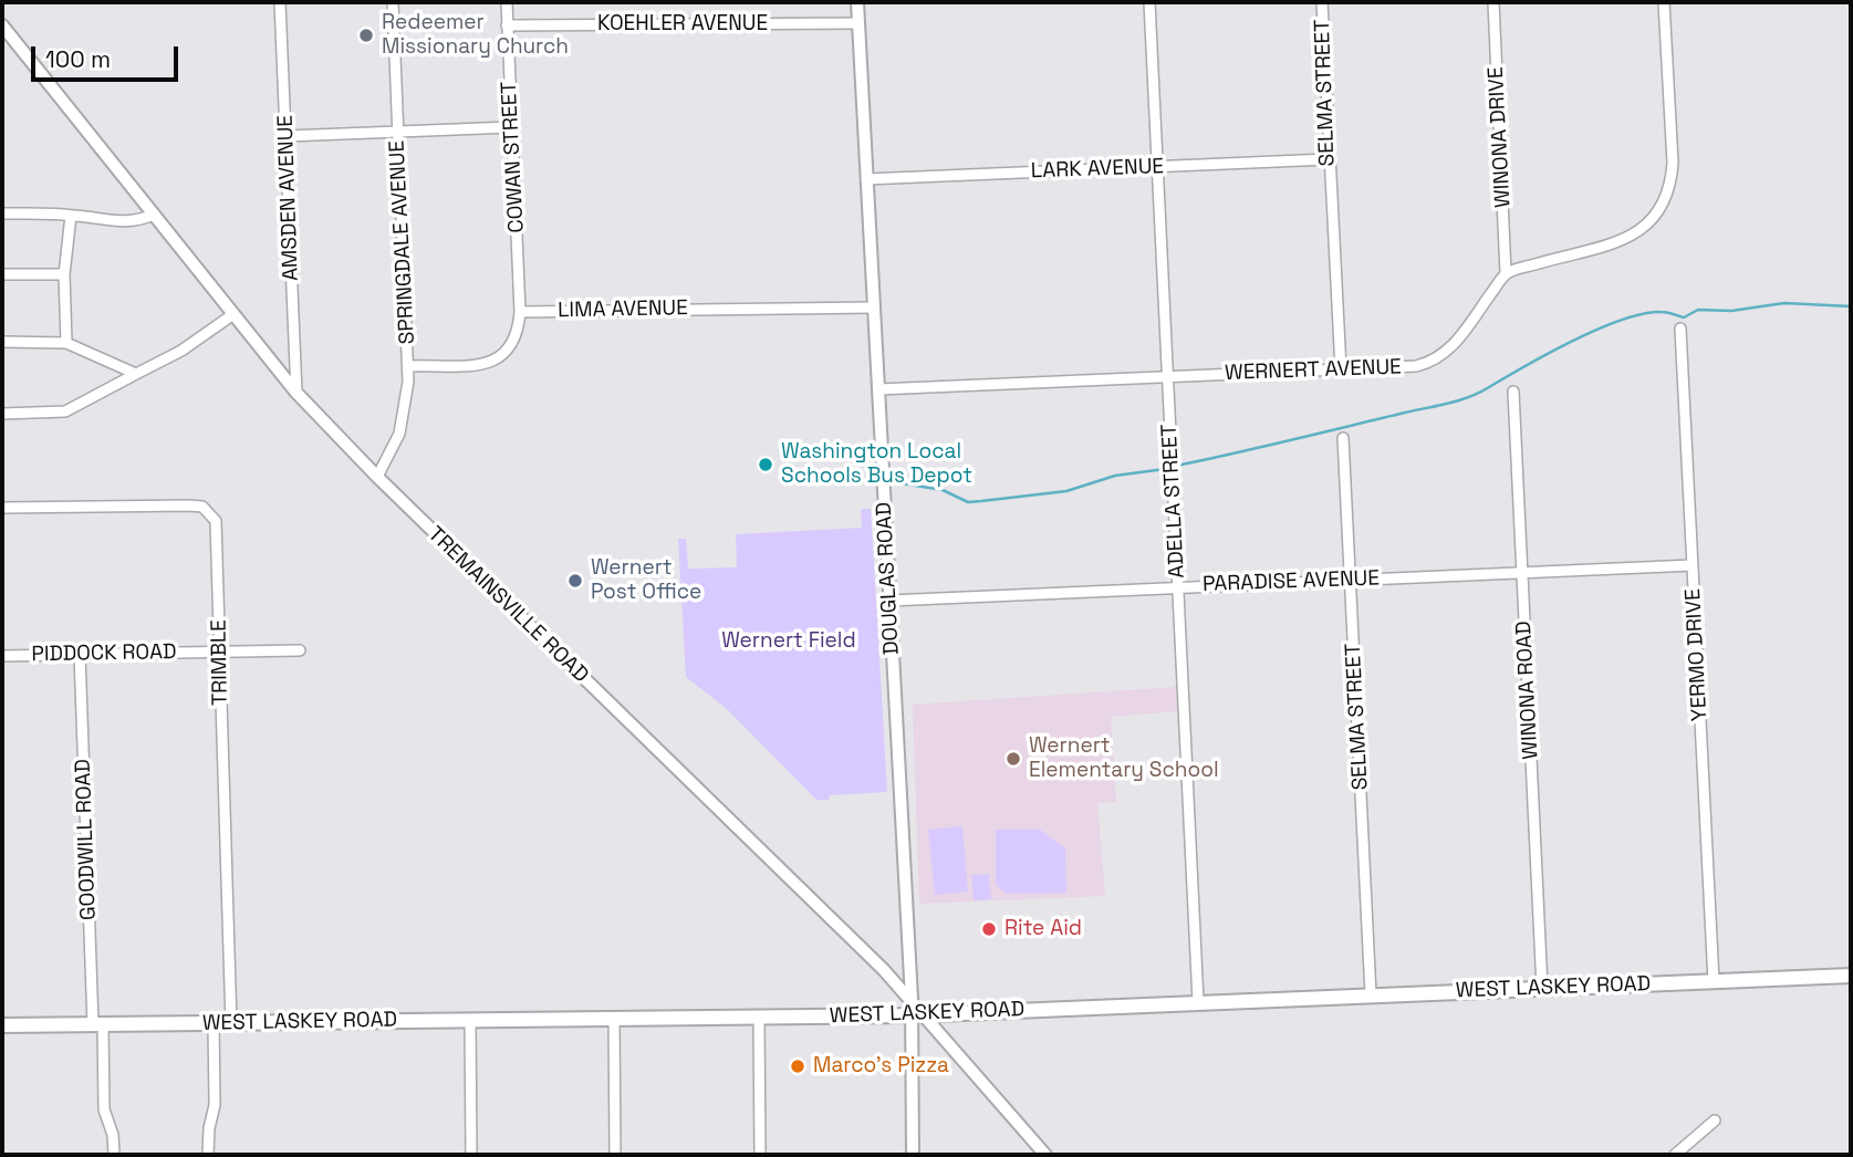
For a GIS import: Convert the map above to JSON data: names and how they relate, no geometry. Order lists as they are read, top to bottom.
{
  "streets": {
    "main road": ["WEST LASKEY ROAD"],
    "street": [
      "KOEHLER AVENUE",
      "SELMA STREET",
      "WINONA DRIVE",
      "COWAN STREET",
      "LARK AVENUE",
      "AMSDEN AVENUE",
      "SPRINGDALE AVENUE",
      "LIMA AVENUE",
      "WERNERT AVENUE",
      "ADELLA STREET",
      "DOUGLAS ROAD",
      "PARADISE AVENUE",
      "TREMAINSVILLE ROAD",
      "PIDDOCK ROAD",
      "YERMO DRIVE",
      "TRIMBLE",
      "WINONA ROAD",
      "GOODWILL ROAD"
    ]
  },
  "crossings": [
    ["KOEHLER AVENUE", "COWAN STREET"],
    ["KOEHLER AVENUE", "DOUGLAS ROAD"],
    ["SELMA STREET", "LARK AVENUE"],
    ["SELMA STREET", "WERNERT AVENUE"],
    ["SELMA STREET", "PARADISE AVENUE"],
    ["SELMA STREET", "WEST LASKEY ROAD"],
    ["WINONA DRIVE", "WERNERT AVENUE"],
    ["COWAN STREET", "LIMA AVENUE"],
    ["LARK AVENUE", "ADELLA STREET"],
    ["LARK AVENUE", "DOUGLAS ROAD"],
    ["AMSDEN AVENUE", "TREMAINSVILLE ROAD"],
    ["SPRINGDALE AVENUE", "TREMAINSVILLE ROAD"],
    ["LIMA AVENUE", "DOUGLAS ROAD"],
    ["WERNERT AVENUE", "ADELLA STREET"],
    ["WERNERT AVENUE", "DOUGLAS ROAD"],
    ["ADELLA STREET", "PARADISE AVENUE"],
    ["ADELLA STREET", "WEST LASKEY ROAD"],
    ["DOUGLAS ROAD", "PARADISE AVENUE"],
    ["DOUGLAS ROAD", "TREMAINSVILLE ROAD"],
    ["DOUGLAS ROAD", "WEST LASKEY ROAD"],
    ["PARADISE AVENUE", "YERMO DRIVE"],
    ["PARADISE AVENUE", "WINONA ROAD"],
    ["PIDDOCK ROAD", "TRIMBLE"],
    ["PIDDOCK ROAD", "GOODWILL ROAD"],
    ["YERMO DRIVE", "WEST LASKEY ROAD"],
    ["TRIMBLE", "WEST LASKEY ROAD"],
    ["WINONA ROAD", "WEST LASKEY ROAD"],
    ["GOODWILL ROAD", "WEST LASKEY ROAD"]
  ],
  "parks": ["Wernert Field"],
  "places": [
    "Redeemer Missionary Church",
    "Washington Local Schools Bus Depot",
    "Wernert Post Office",
    "Wernert Elementary School",
    "Rite Aid",
    "Marco's Pizza"
  ],
  "scale_bar": "100 m"
}
